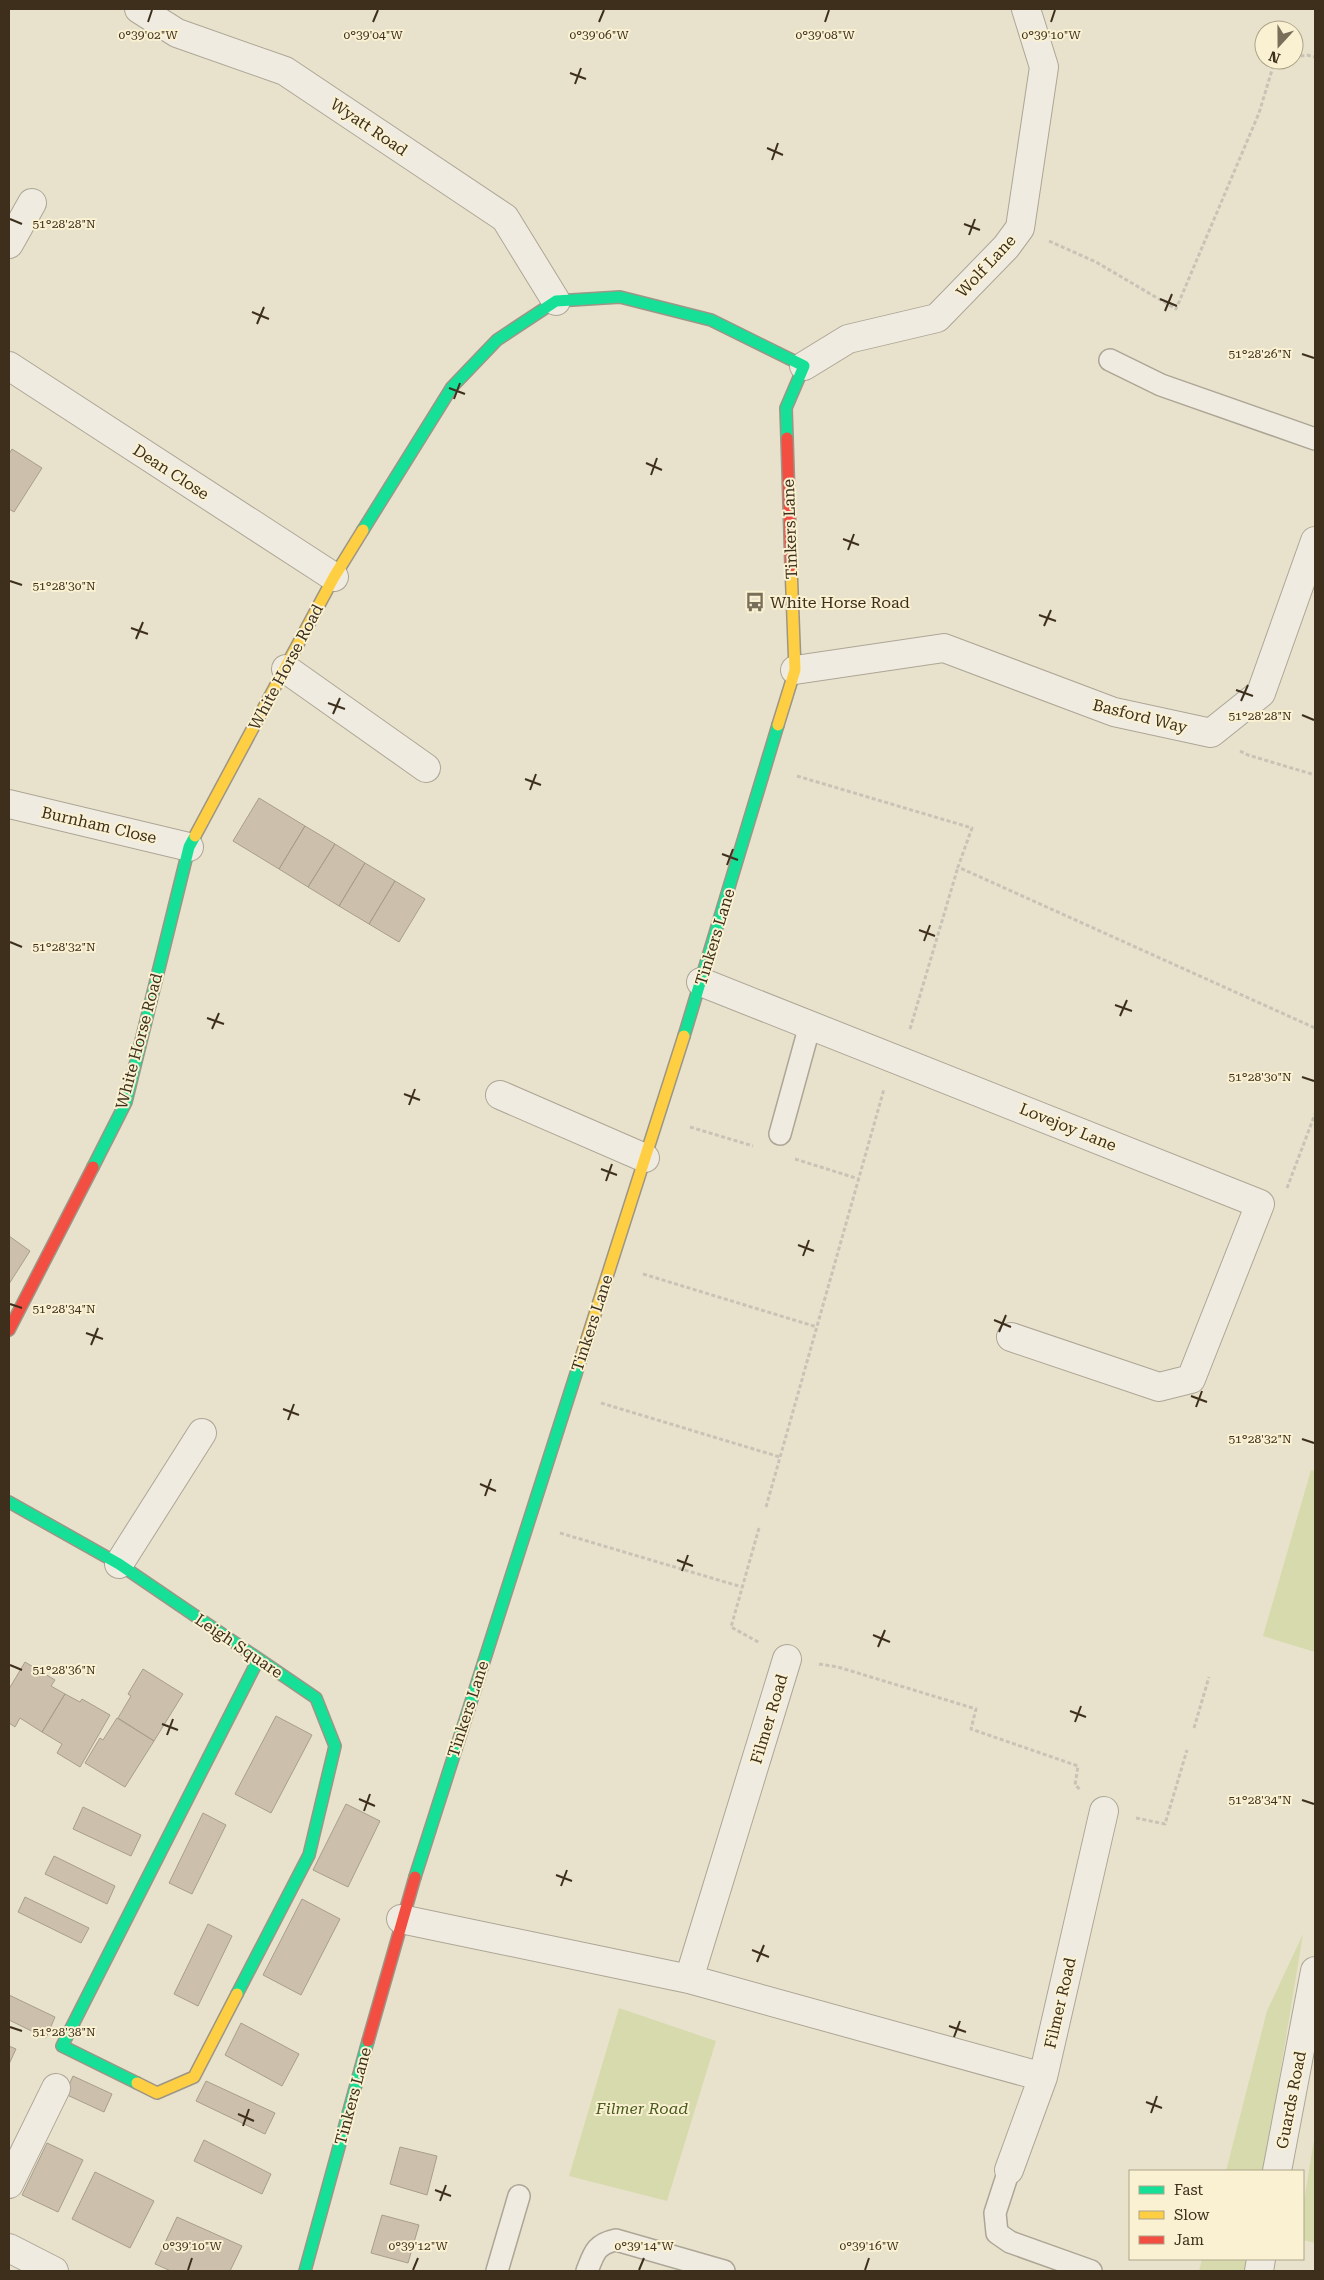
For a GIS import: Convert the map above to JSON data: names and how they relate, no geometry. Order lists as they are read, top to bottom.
{
  "streets": {
    "street": [
      "Wyatt Road",
      "Wolf Lane",
      "Dean Close",
      "Tinkers Lane",
      "White Horse Road",
      "Basford Way",
      "Burnham Close",
      "Lovejoy Lane",
      "Leigh Square",
      "Filmer Road",
      "Guards Road"
    ]
  },
  "crossings": [
    ["Wyatt Road", "White Horse Road"],
    ["Wolf Lane", "Tinkers Lane"],
    ["Wolf Lane", "White Horse Road"],
    ["Dean Close", "White Horse Road"],
    ["Tinkers Lane", "White Horse Road"],
    ["Tinkers Lane", "Basford Way"],
    ["Tinkers Lane", "Lovejoy Lane"],
    ["White Horse Road", "Burnham Close"]
  ],
  "parks": ["Filmer Road"],
  "places": {
    "bus stop": ["White Horse Road"]
  },
  "legend": ["Fast", "Slow", "Jam"],
  "north": "bottom",
  "coordinates": [
    "0°39'08\"W",
    "0°39'10\"W",
    "0°39'02\"W",
    "0°39'04\"W",
    "0°39'06\"W",
    "51°28'28\"N",
    "51°28'26\"N",
    "51°28'30\"N",
    "51°28'32\"N",
    "51°28'34\"N",
    "51°28'36\"N",
    "51°28'38\"N",
    "0°39'12\"W",
    "0°39'14\"W",
    "0°39'16\"W"
  ]
}
